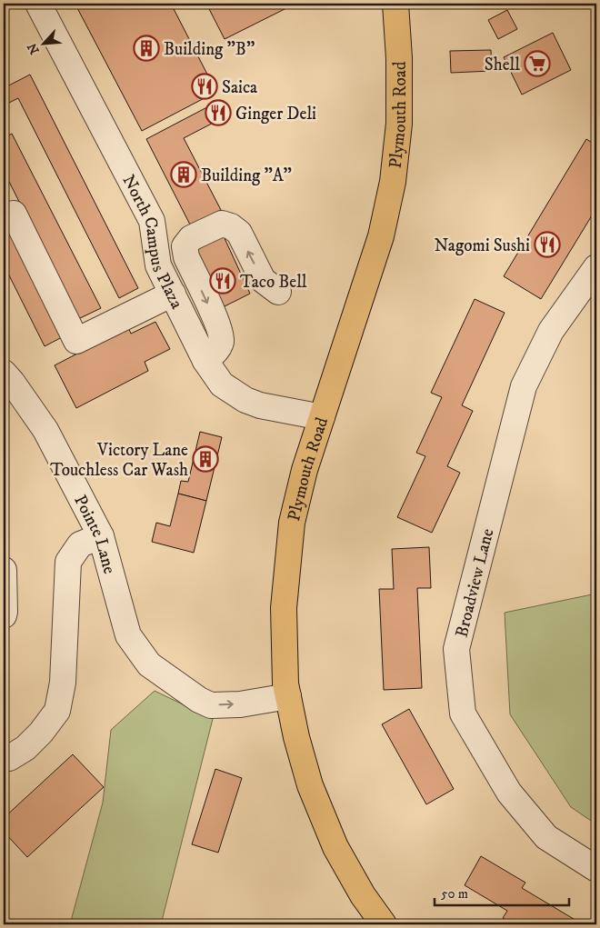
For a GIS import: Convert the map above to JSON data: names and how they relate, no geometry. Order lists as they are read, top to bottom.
{
  "streets": {
    "main road": ["Plymouth Road"],
    "street": ["North Campus Plaza", "Pointe Lane", "Broadview Lane"]
  },
  "crossings": [
    ["Plymouth Road", "North Campus Plaza"],
    ["Plymouth Road", "Pointe Lane"]
  ],
  "places": {
    "building": ["Building \"B\"", "Building \"A\"", "Victory Lane Touchless Car Wash"],
    "supermarket": ["Shell"],
    "restaurant": [
      "Saica",
      "Ginger Deli",
      "Nagomi Sushi",
      "Taco Bell"
    ]
  },
  "scale_bar": "50 m",
  "north": "bottom left"
}
